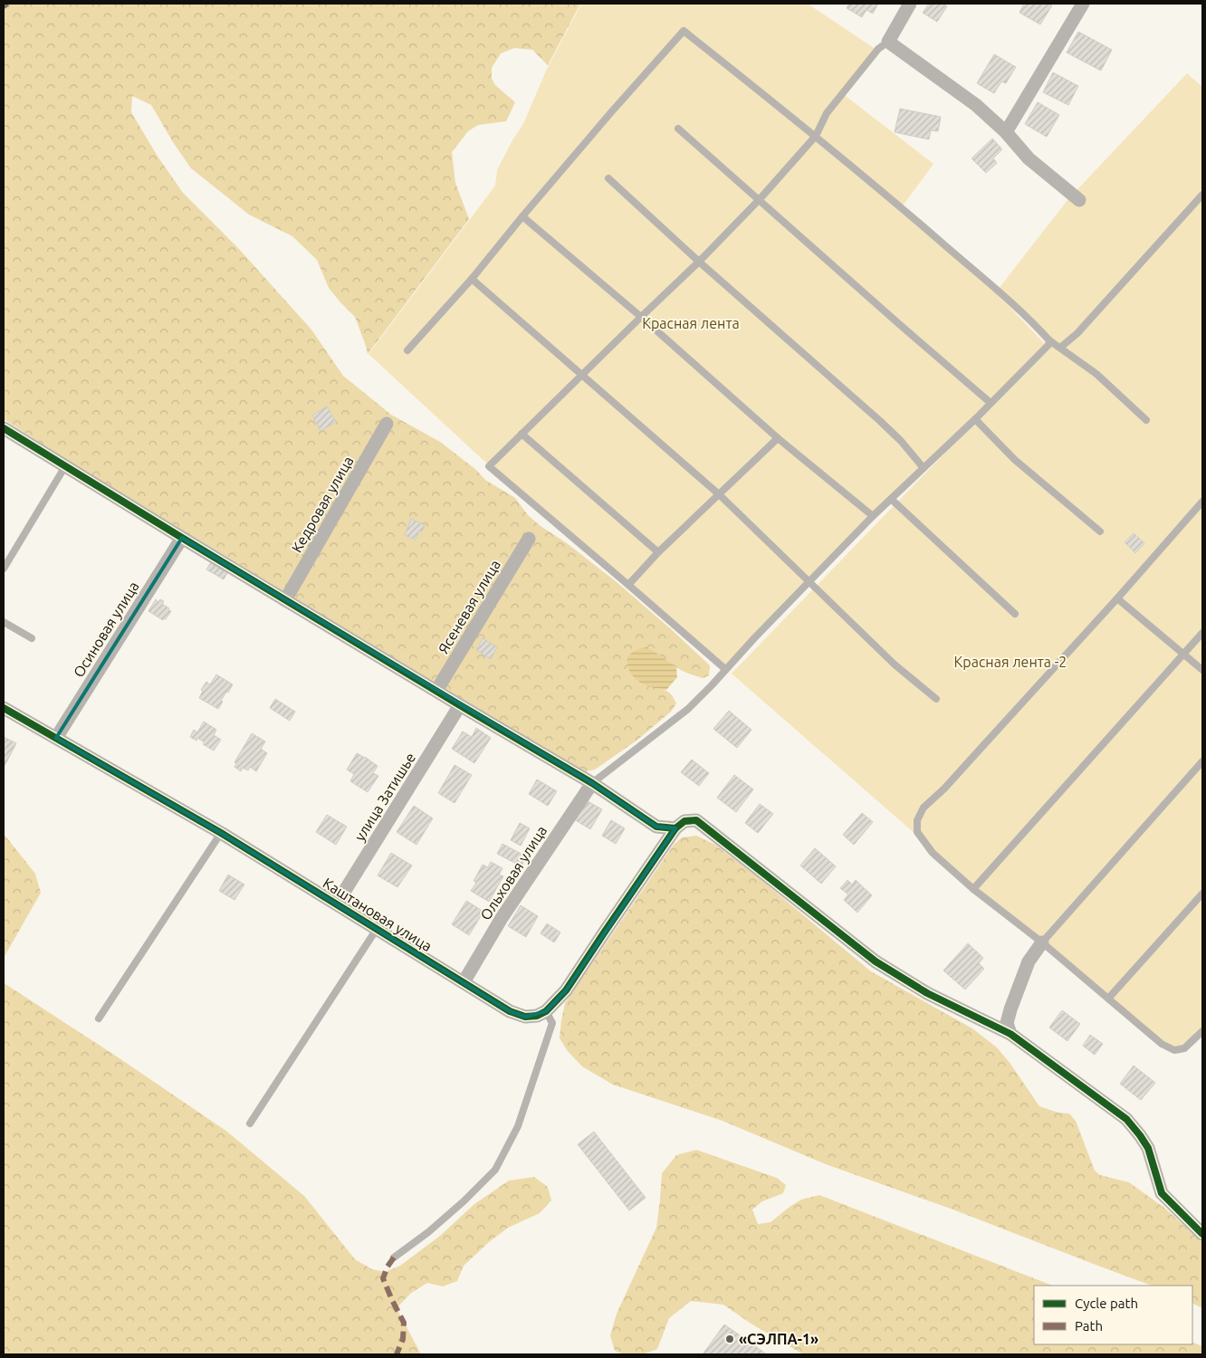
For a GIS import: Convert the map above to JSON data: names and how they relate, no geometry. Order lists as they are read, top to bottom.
{
  "streets": {
    "street": [
      "Кедровая улица",
      "Ясеневая улица",
      "Осиновая улица",
      "улица Затишье",
      "Ольховая улица",
      "Каштановая улица"
    ]
  },
  "crossings": [
    ["Осиновая улица", "Каштановая улица"],
    ["улица Затишье", "Каштановая улица"],
    ["Ольховая улица", "Каштановая улица"]
  ],
  "parks": ["Красная лента", "Красная лента -2"],
  "places": ["«СЭЛПА-1»"],
  "legend": ["Cycle path", "Path"]
}
